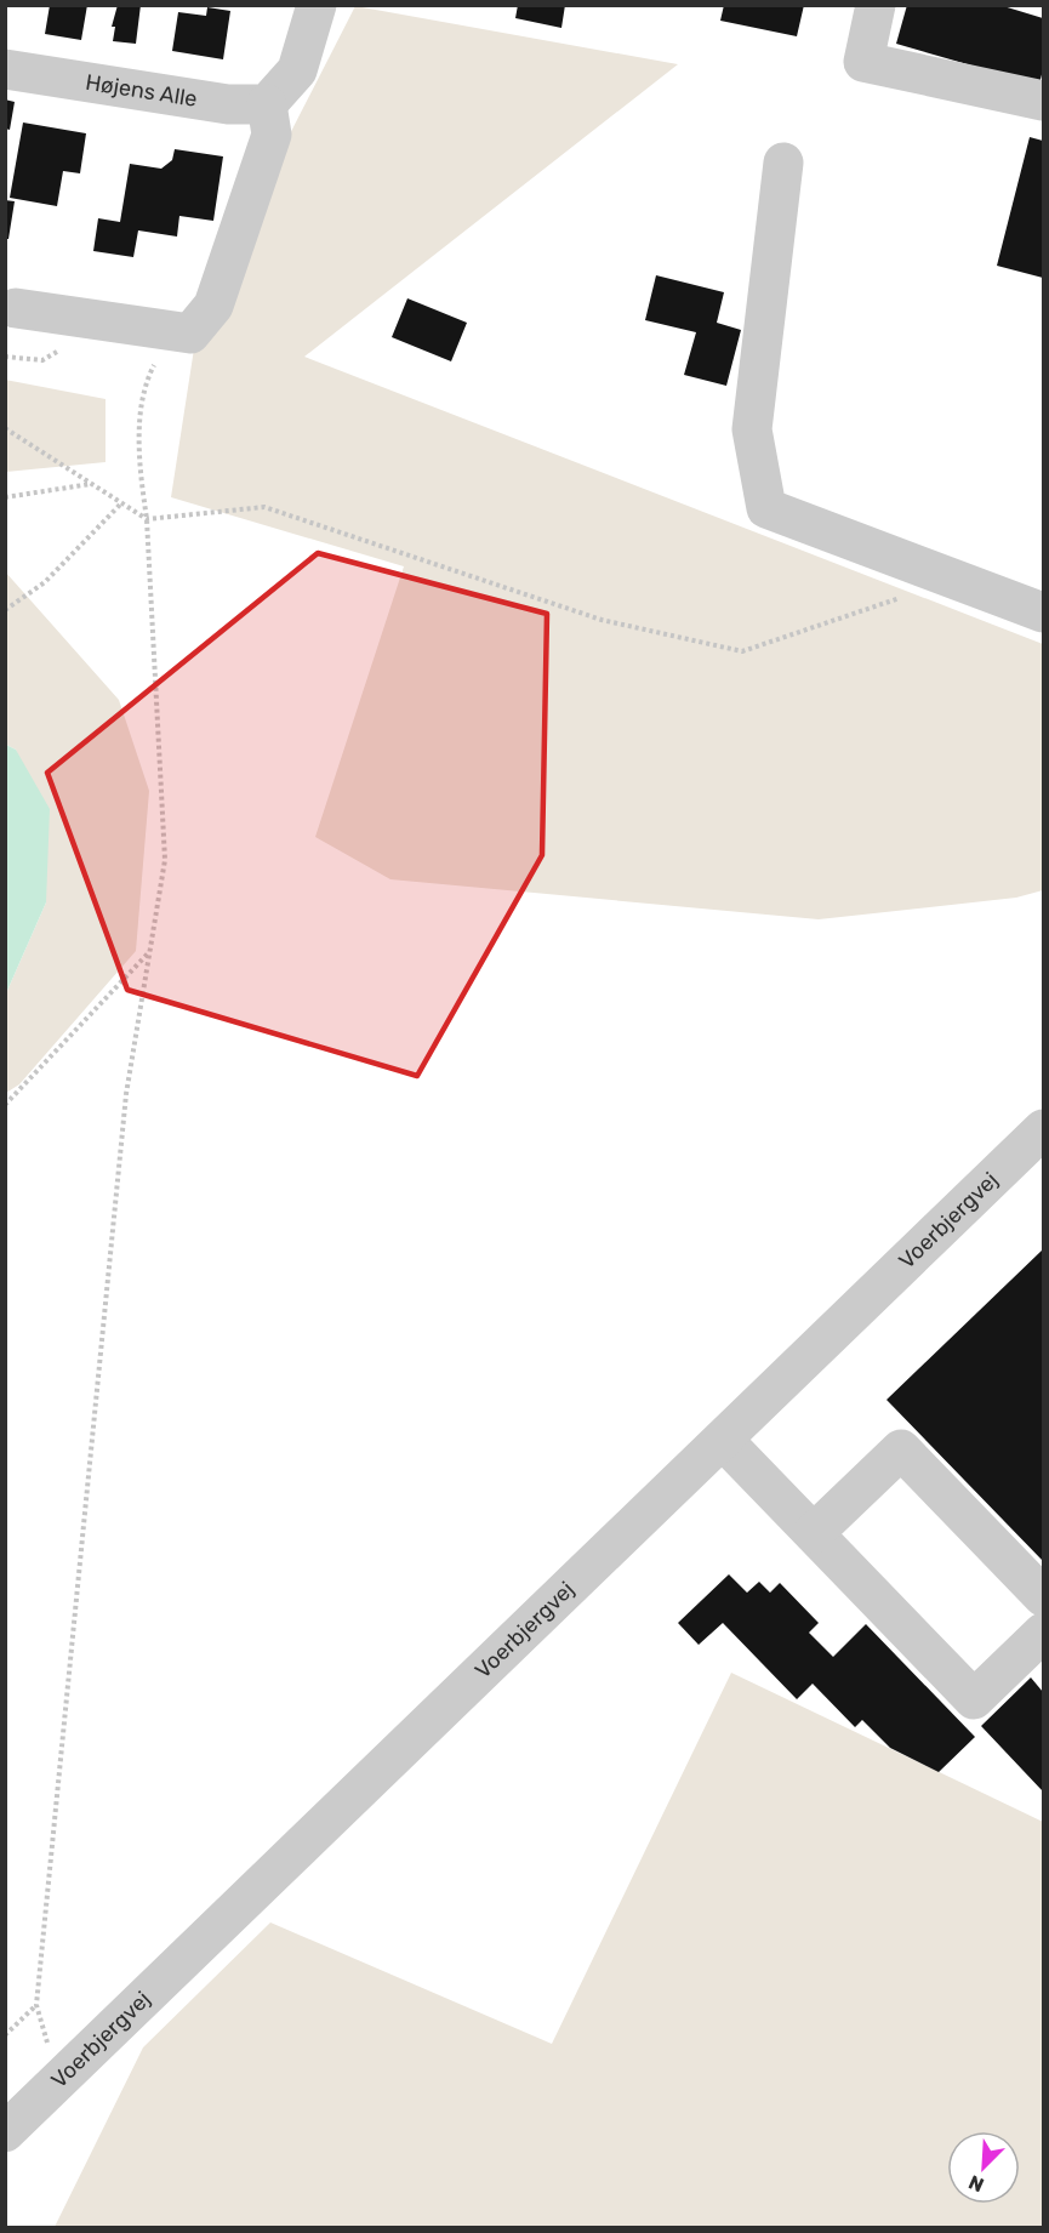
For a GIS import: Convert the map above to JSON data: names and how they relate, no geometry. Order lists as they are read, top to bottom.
{
  "streets": {
    "street": ["Højens Alle", "Voerbjergvej"]
  },
  "north": "bottom left"
}
